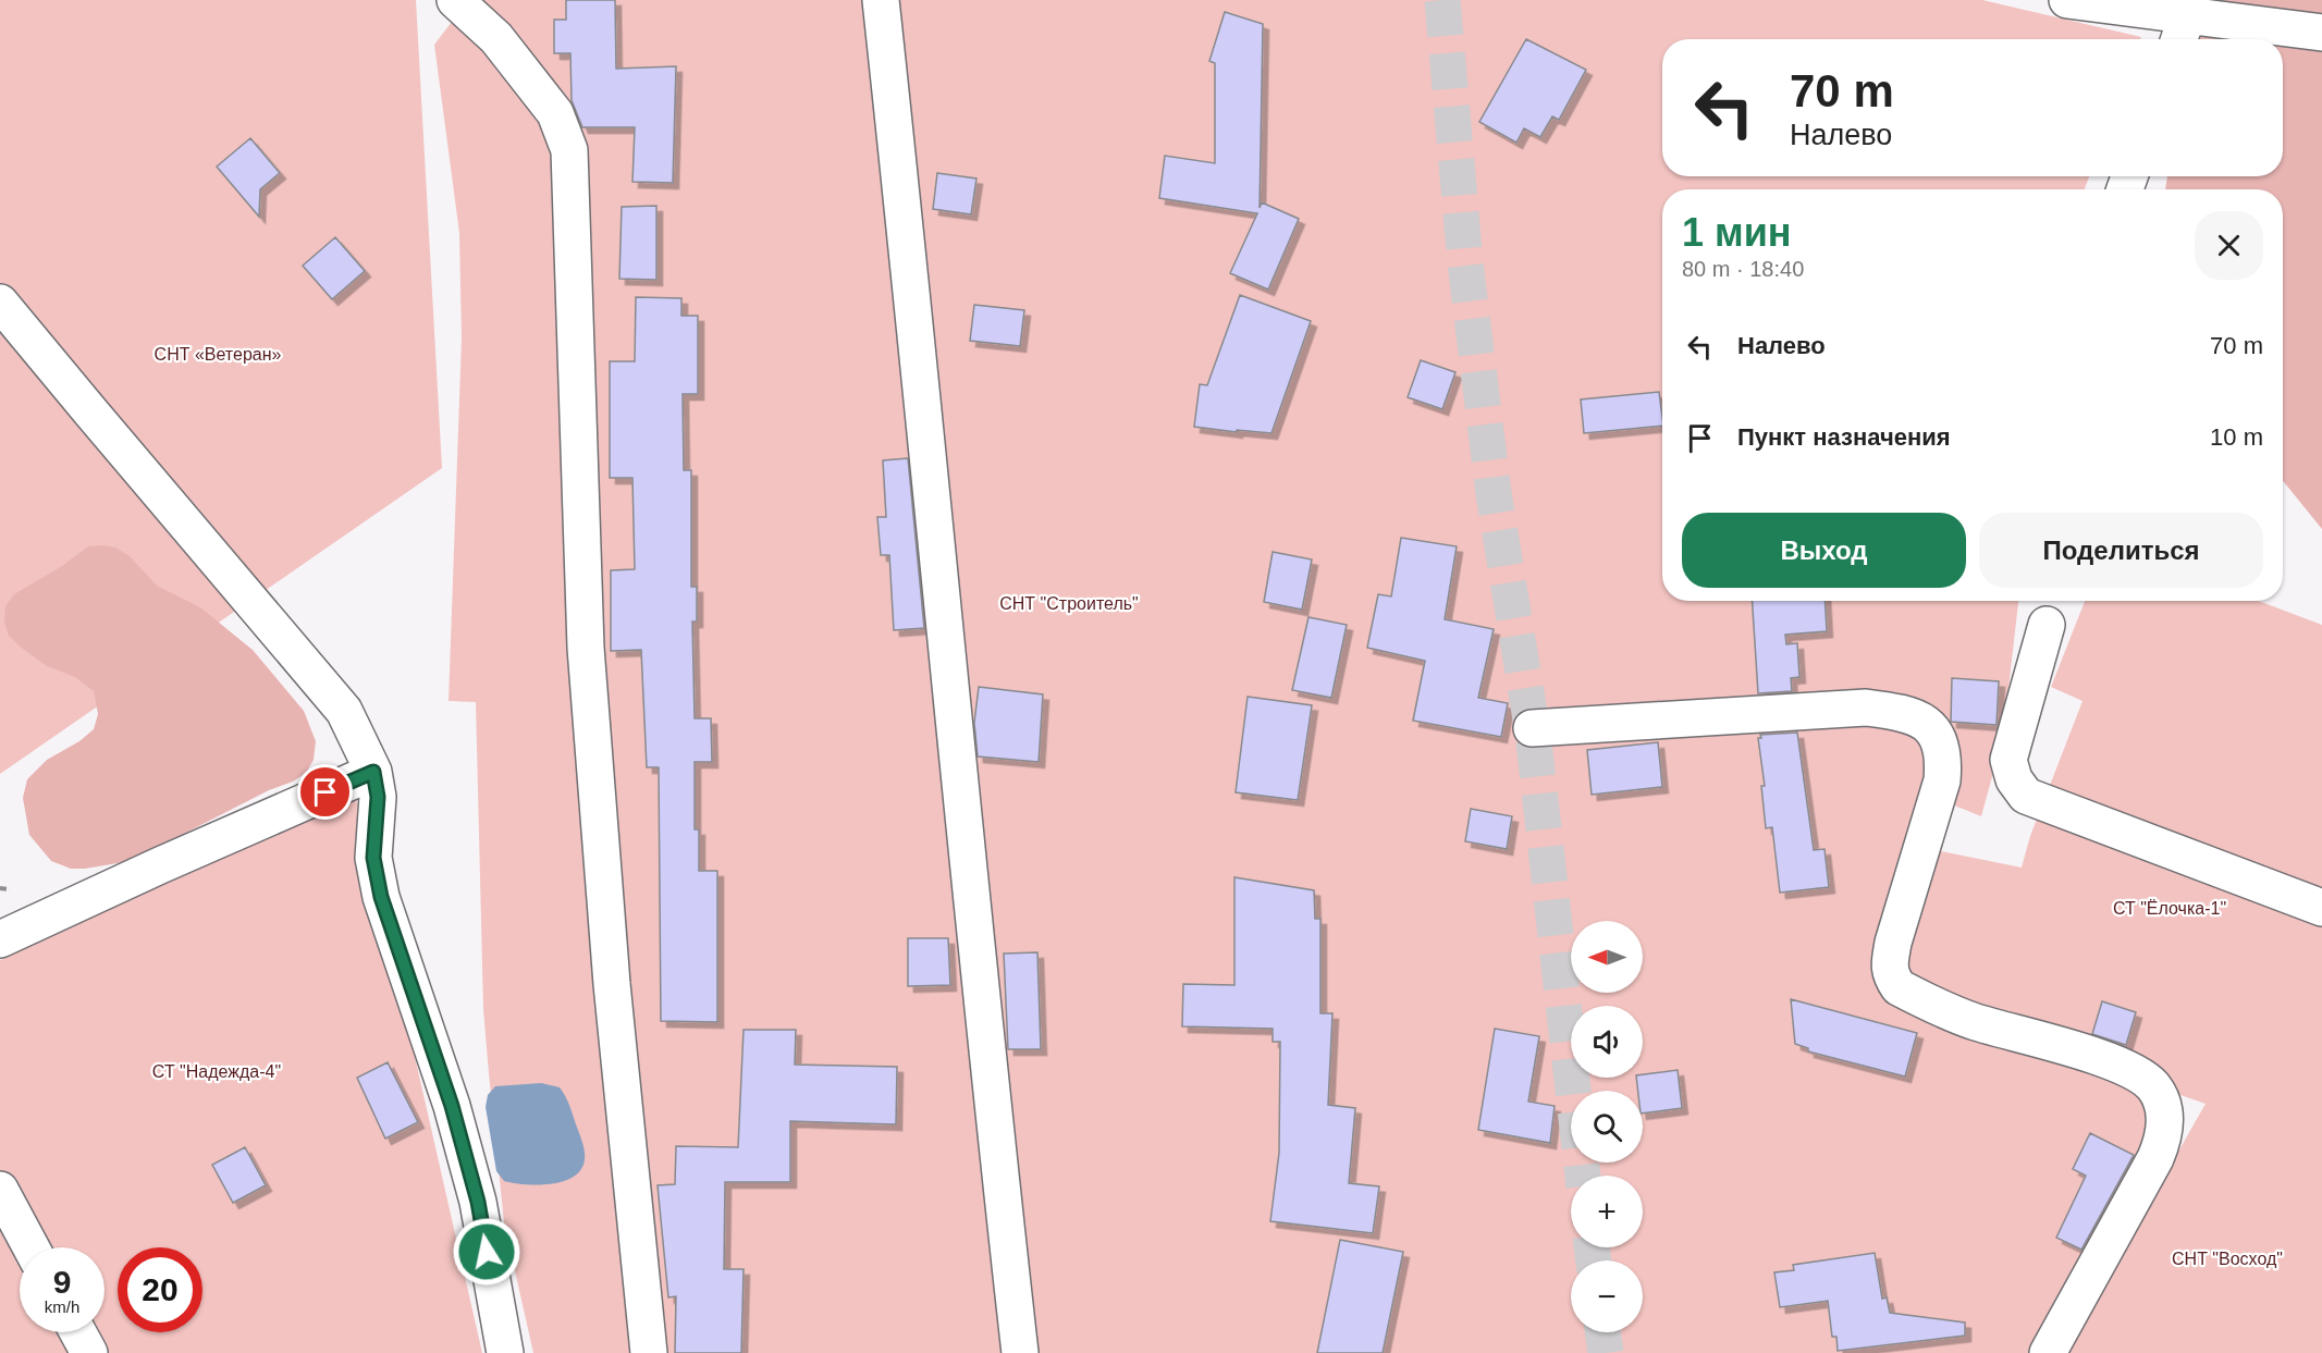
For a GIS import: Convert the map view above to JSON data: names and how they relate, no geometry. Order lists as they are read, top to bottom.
{
  "parks": [
    "СНТ «Ветеран»",
    "СНТ \"Строитель\"",
    "СТ \"Ёлочка-1\"",
    "СТ \"Надежда-4\"",
    "СНТ \"Восход\""
  ],
  "north": "left",
  "page": {
    "turn": ["70 m", "Налево"],
    "heading": ["1 мин", "80 m · 18:40"],
    "list": [
      {
        "name": "Налево",
        "value": "70 m"
      },
      {
        "name": "Пункт назначения",
        "value": "10 m"
      }
    ],
    "buttons": ["Выход", "Поделиться"],
    "map_buttons": ["+", "−"],
    "speed": "9 km/h",
    "limit": "20"
  }
}
